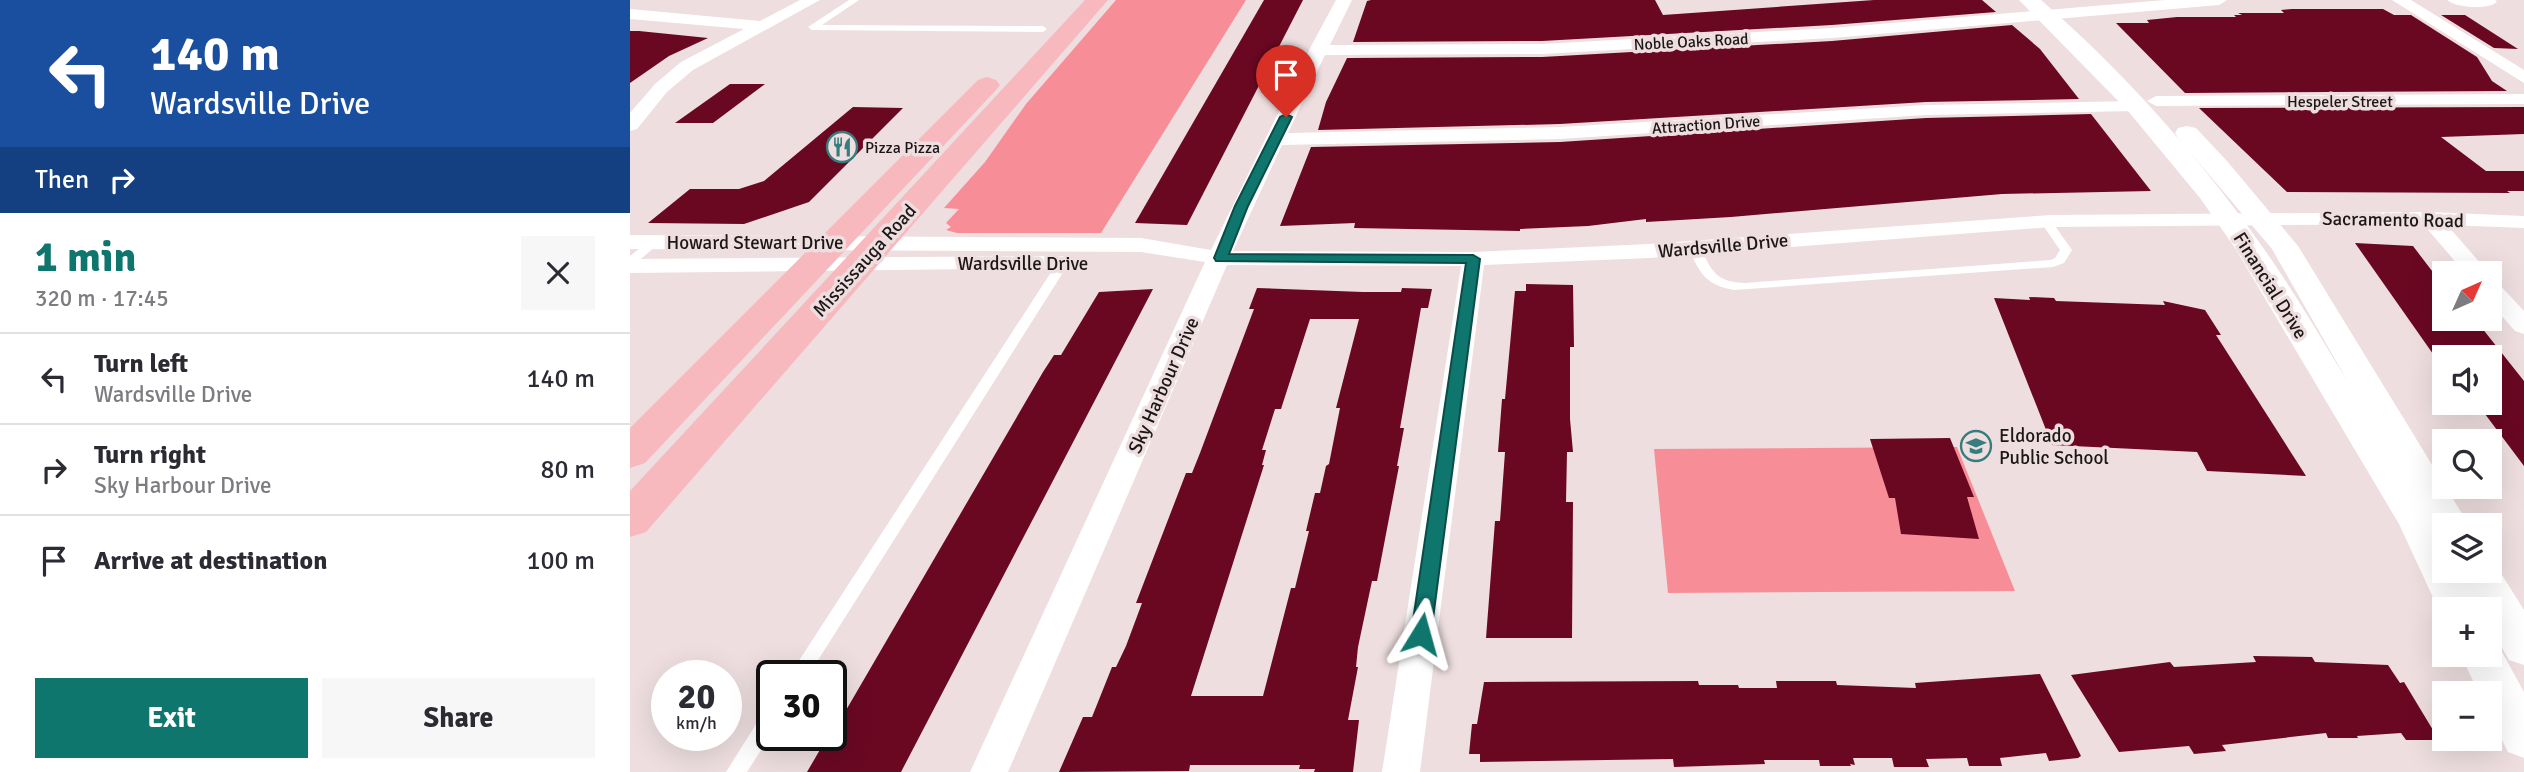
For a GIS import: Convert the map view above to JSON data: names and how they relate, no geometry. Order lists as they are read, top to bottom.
{
  "streets": {
    "main road": ["Mississauga Road"],
    "street": [
      "Noble Oaks Road",
      "Hespeler Street",
      "Attraction Drive",
      "Sacramento Road",
      "Howard Stewart Drive",
      "Wardsville Drive",
      "Financial Drive",
      "Sky Harbour Drive"
    ]
  },
  "crossings": [
    ["Noble Oaks Road", "Financial Drive"],
    ["Noble Oaks Road", "Sky Harbour Drive"],
    ["Hespeler Street", "Attraction Drive"],
    ["Hespeler Street", "Financial Drive"],
    ["Attraction Drive", "Financial Drive"],
    ["Attraction Drive", "Sky Harbour Drive"],
    ["Sacramento Road", "Wardsville Drive"],
    ["Sacramento Road", "Financial Drive"],
    ["Howard Stewart Drive", "Wardsville Drive"],
    ["Howard Stewart Drive", "Mississauga Road"],
    ["Wardsville Drive", "Mississauga Road"],
    ["Wardsville Drive", "Financial Drive"],
    ["Wardsville Drive", "Sky Harbour Drive"]
  ],
  "places": {
    "restaurant": ["Pizza Pizza"],
    "school or university": ["Eldorado Public School"]
  },
  "north": "top right",
  "page": {
    "turn": ["140 m", "Wardsville Drive"],
    "then": "Then",
    "heading": ["1 min", "320 m · 17:45"],
    "map_buttons": ["+", "−"],
    "list": [
      {
        "name": "Turn left",
        "note": "Wardsville Drive",
        "value": "140 m"
      },
      {
        "name": "Turn right",
        "note": "Sky Harbour Drive",
        "value": "80 m"
      },
      {
        "name": "Arrive at destination",
        "value": "100 m"
      }
    ],
    "speed": "20 km/h",
    "limit": "30",
    "buttons": ["Exit", "Share"]
  }
}
